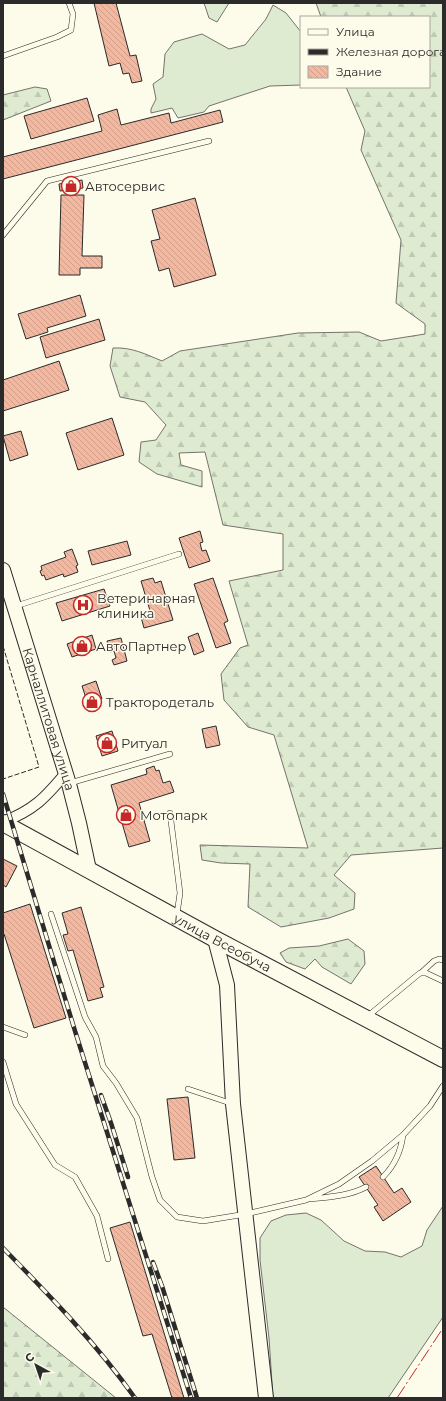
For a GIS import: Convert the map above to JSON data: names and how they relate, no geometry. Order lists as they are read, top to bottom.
{
  "streets": {
    "main road": ["Карналлитовая улица", "улица Всеобуча"]
  },
  "crossings": [
    ["Карналлитовая улица", "улица Всеобуча"]
  ],
  "places": {
    "shop": [
      "Автосервис",
      "АвтоПартнер",
      "Трактородеталь",
      "Ритуал",
      "Мотопарк"
    ],
    "hospital": ["Ветеринарная клиника"]
  },
  "legend": ["Улица", "Железная дорога", "Здание"],
  "north": "top left"
}
